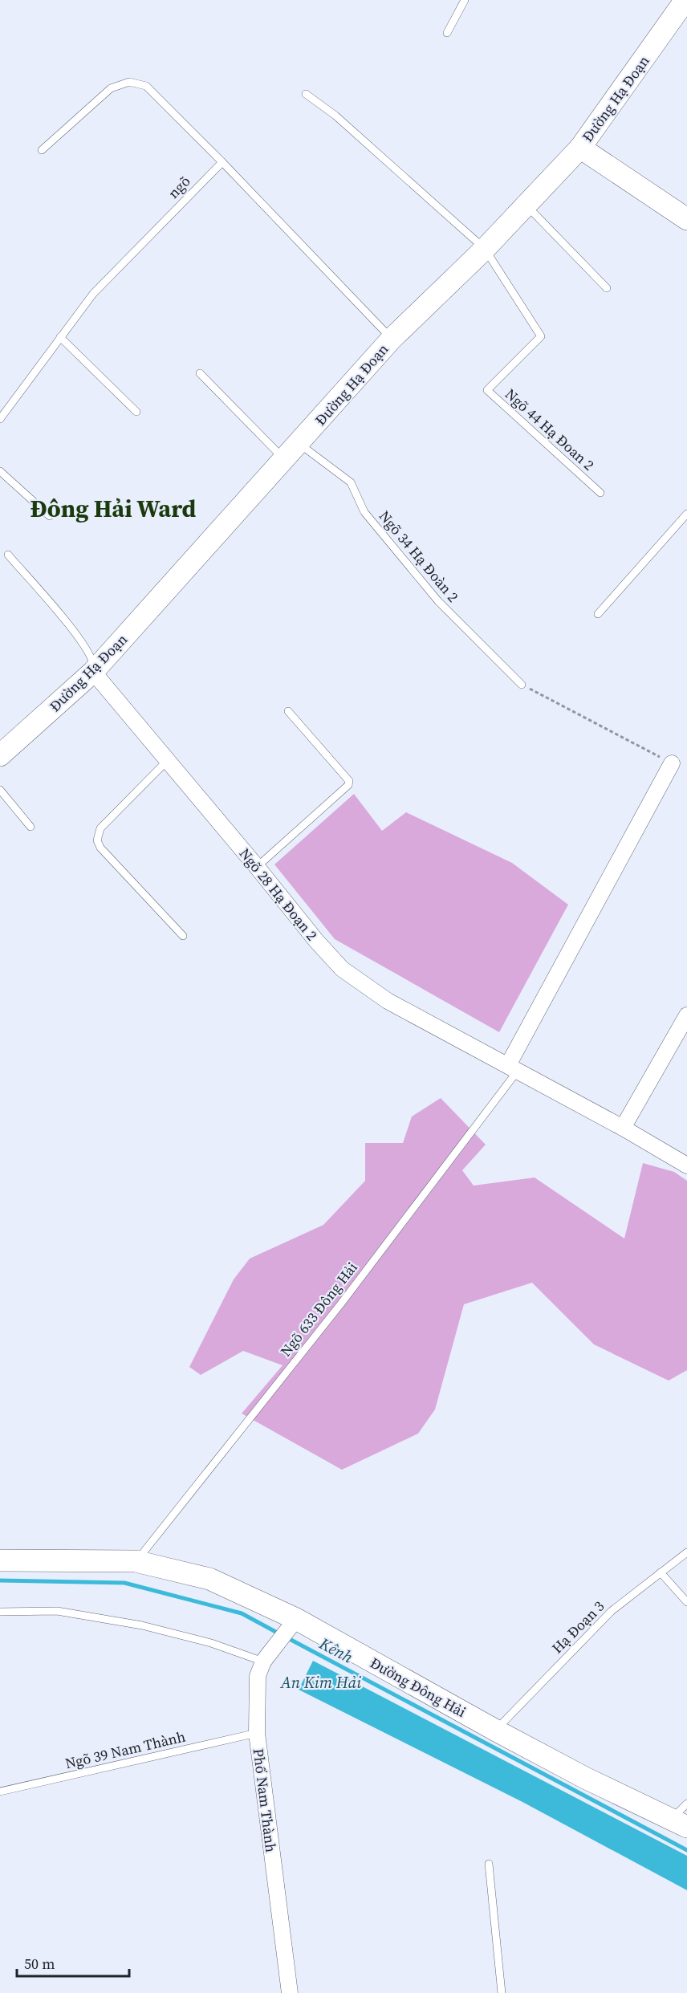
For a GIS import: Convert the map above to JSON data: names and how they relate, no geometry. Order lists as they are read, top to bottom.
{
  "streets": {
    "street": [
      "Đường Hạ Đoạn",
      "Ngõ 28 Hạ Đoạn 2",
      "Đường Đông Hải",
      "Phố Nam Thành"
    ],
    "lane": [
      "ngõ",
      "Ngõ 44 Hạ Đoan 2",
      "Ngõ 34 Hạ Đoàn 2",
      "Ngõ 633 Đông Hải",
      "Hạ Đoạn 3",
      "Ngõ 39 Nam Thành"
    ]
  },
  "crossings": [
    ["Đường Hạ Đoạn", "Ngõ 44 Hạ Đoan 2"],
    ["Đường Hạ Đoạn", "Ngõ 34 Hạ Đoàn 2"],
    ["Đường Hạ Đoạn", "Ngõ 28 Hạ Đoạn 2"],
    ["Ngõ 28 Hạ Đoạn 2", "Ngõ 633 Đông Hải"],
    ["Ngõ 633 Đông Hải", "Đường Đông Hải"],
    ["Hạ Đoạn 3", "Đường Đông Hải"],
    ["Đường Đông Hải", "Phố Nam Thành"],
    ["Ngõ 39 Nam Thành", "Phố Nam Thành"]
  ],
  "districts": ["Đông Hải Ward"],
  "water": ["Kênh", "An Kim Hải"],
  "scale_bar": "50 m"
}
